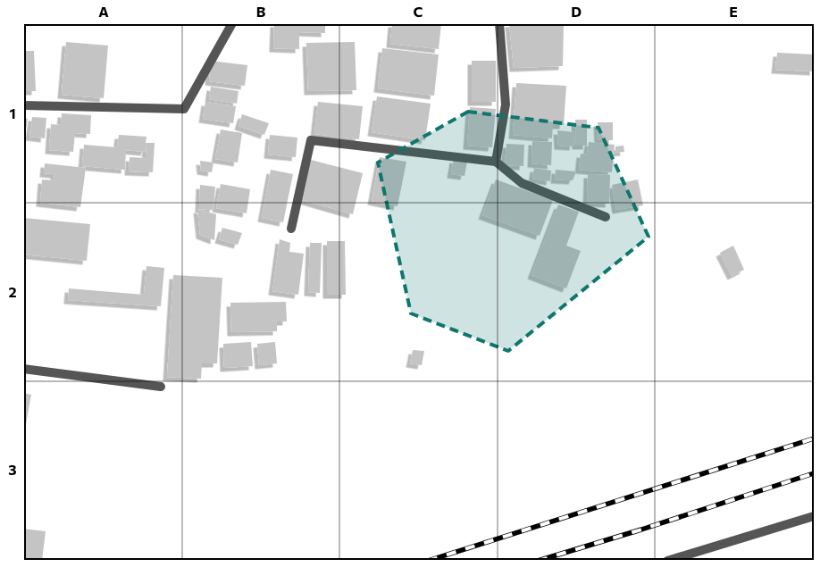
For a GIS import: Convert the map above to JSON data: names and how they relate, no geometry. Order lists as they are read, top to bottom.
{
  "grid": {
    "columns": [
      "A",
      "B",
      "C",
      "D",
      "E"
    ],
    "rows": ["1", "2", "3"]
  }
}
